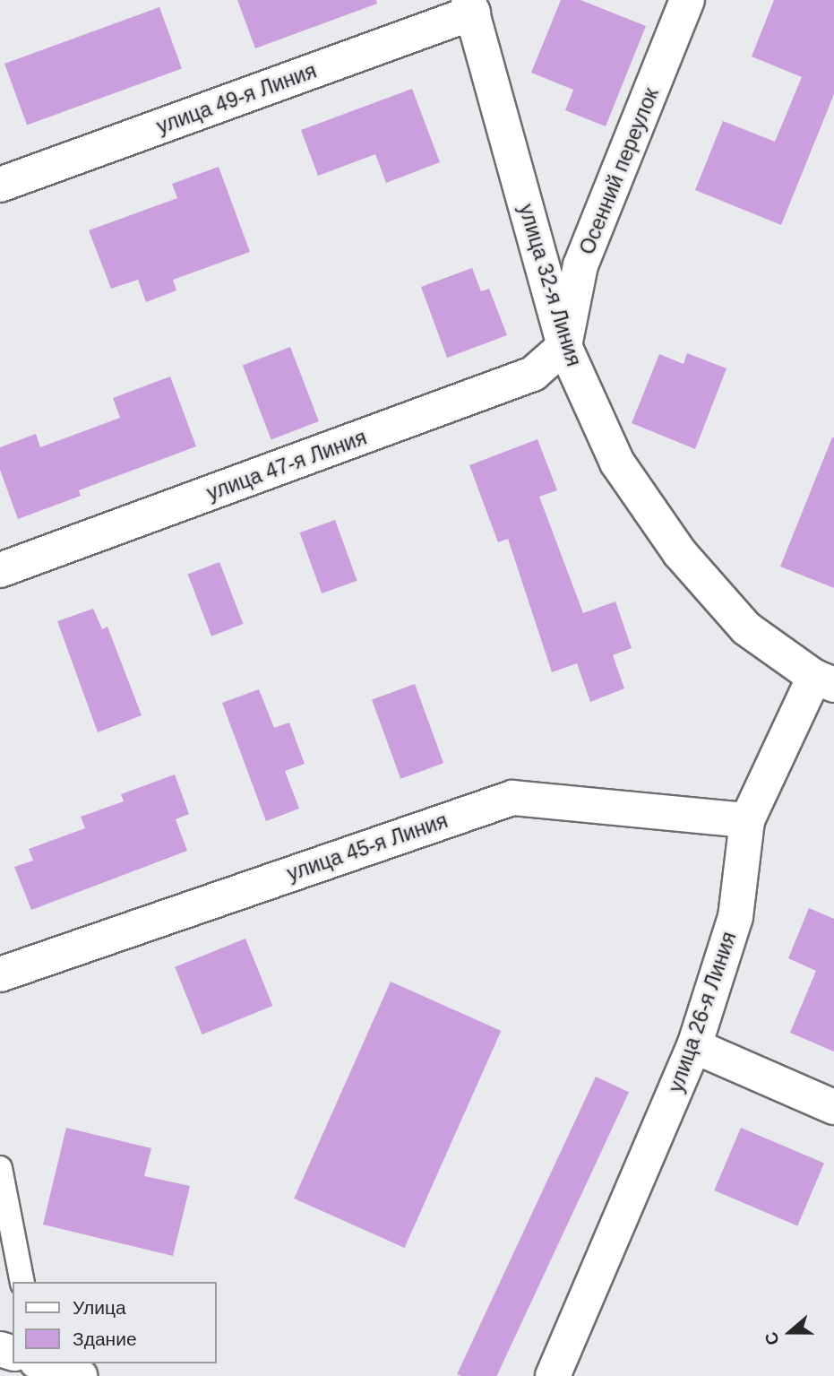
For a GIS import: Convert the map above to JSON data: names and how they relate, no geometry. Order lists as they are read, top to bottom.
{
  "streets": {
    "street": [
      "улица 49-я Линия",
      "Осенний переулок",
      "улица 32-я Линия",
      "улица 47-я Линия",
      "улица 45-я Линия",
      "улица 26-я Линия"
    ]
  },
  "crossings": [
    ["улица 49-я Линия", "улица 32-я Линия"],
    ["Осенний переулок", "улица 32-я Линия"],
    ["Осенний переулок", "улица 47-я Линия"],
    ["улица 32-я Линия", "улица 47-я Линия"],
    ["улица 32-я Линия", "улица 26-я Линия"],
    ["улица 45-я Линия", "улица 26-я Линия"]
  ],
  "legend": ["Улица", "Здание"],
  "north": "left"
}
